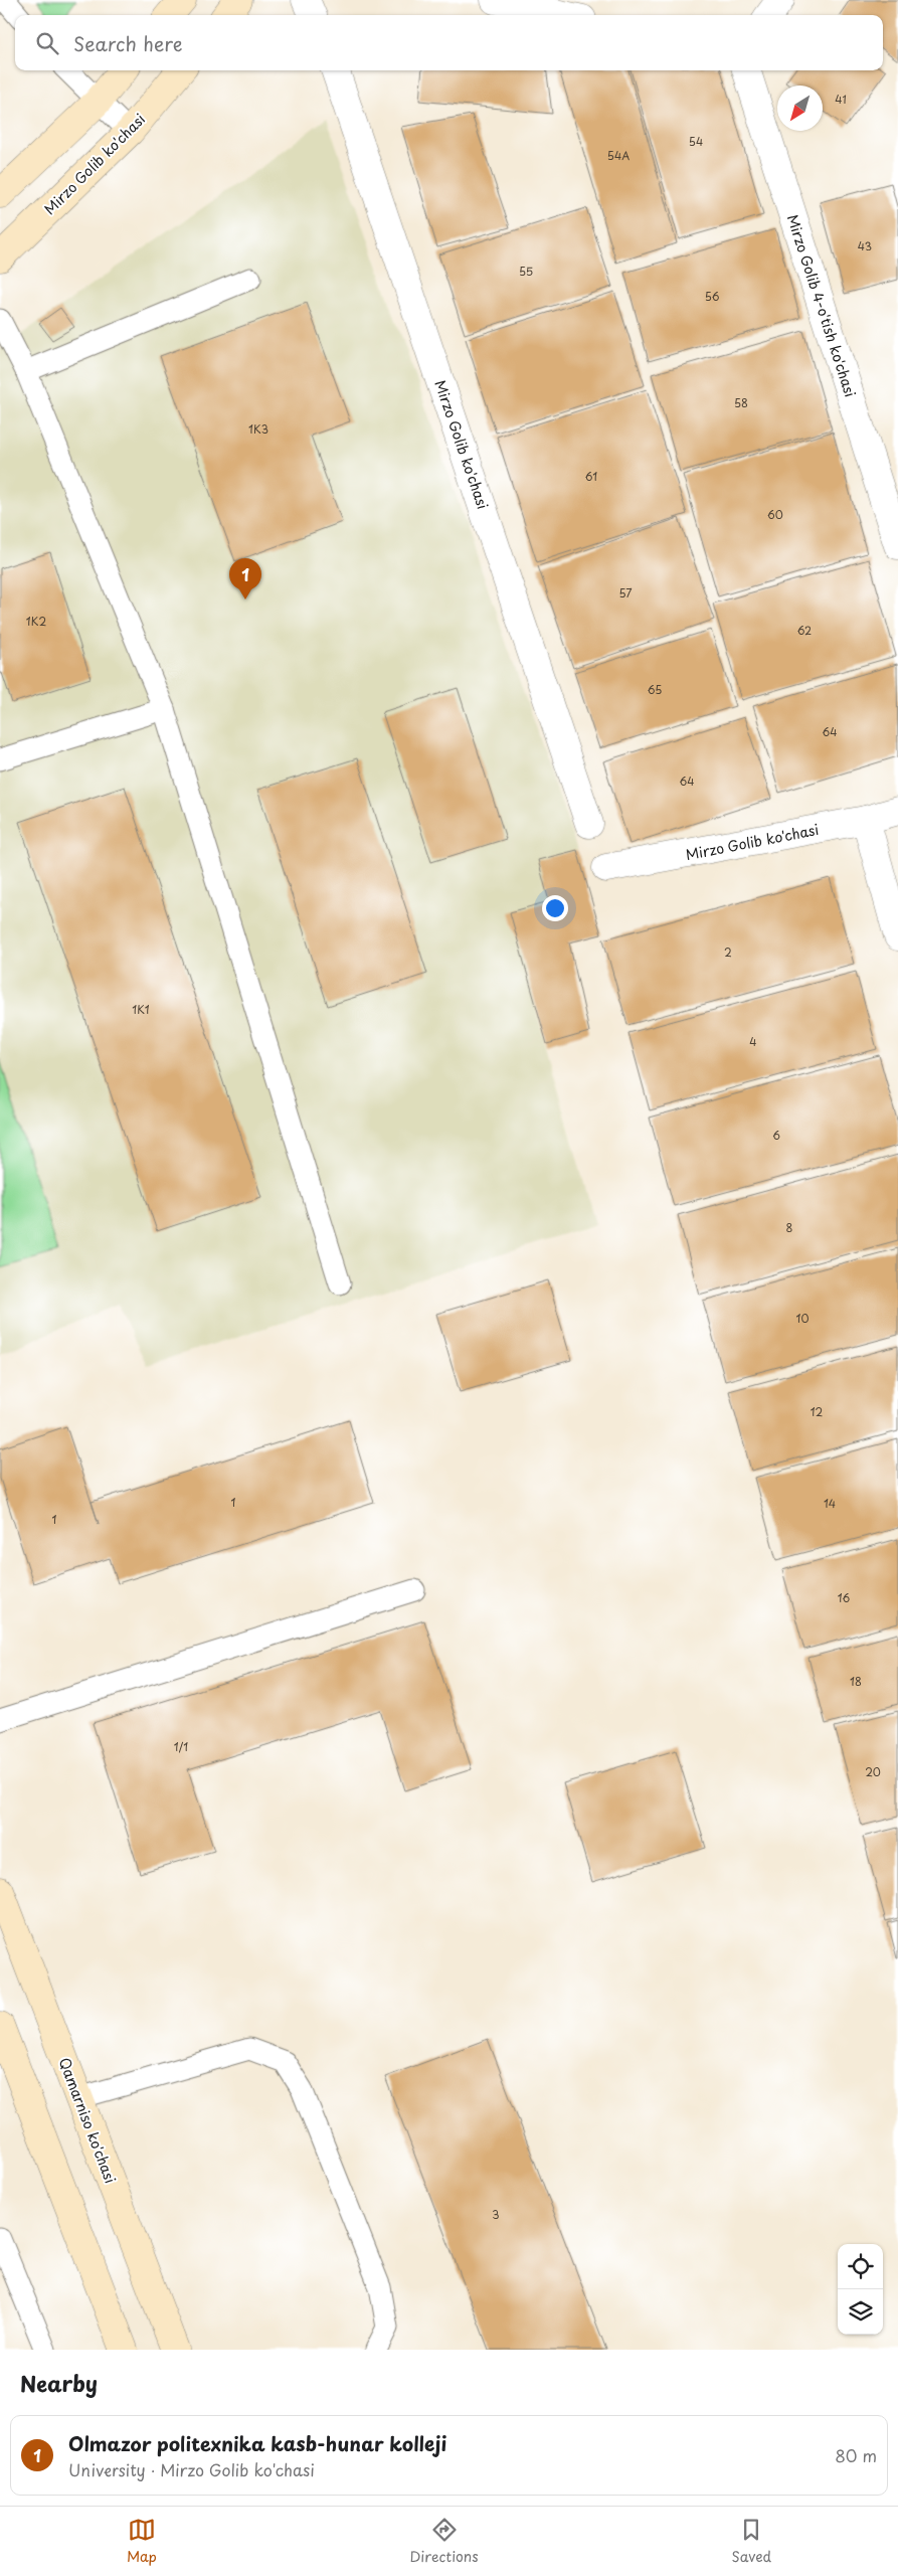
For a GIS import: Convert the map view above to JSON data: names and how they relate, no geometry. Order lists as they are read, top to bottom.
{
  "streets": {
    "main road": ["Mirzo Golib ko'chasi", "Qamarniso ko'chasi"],
    "street": ["Mirzo Golib 4-o'tish ko'chasi"]
  },
  "house_numbers": [
    "41",
    "54",
    "54A",
    "43",
    "55",
    "56",
    "58",
    "1К3",
    "61",
    "60",
    "57",
    "1К2",
    "62",
    "65",
    "64",
    "64",
    "2",
    "1К1",
    "4",
    "6",
    "8",
    "10",
    "12",
    "1",
    "14",
    "1",
    "16",
    "18",
    "1/1",
    "20",
    "3"
  ],
  "north": "bottom left",
  "page": {
    "search": "Search here",
    "pins": "1",
    "heading": "Nearby",
    "list": [
      {
        "mark": "1",
        "name": "Оlmazor politexnika kasb-hunar kolleji",
        "note": "University · Mirzo Golib ko'chasi",
        "value": "80 m"
      }
    ],
    "nav": ["Map", "Directions", "Saved"]
  }
}
